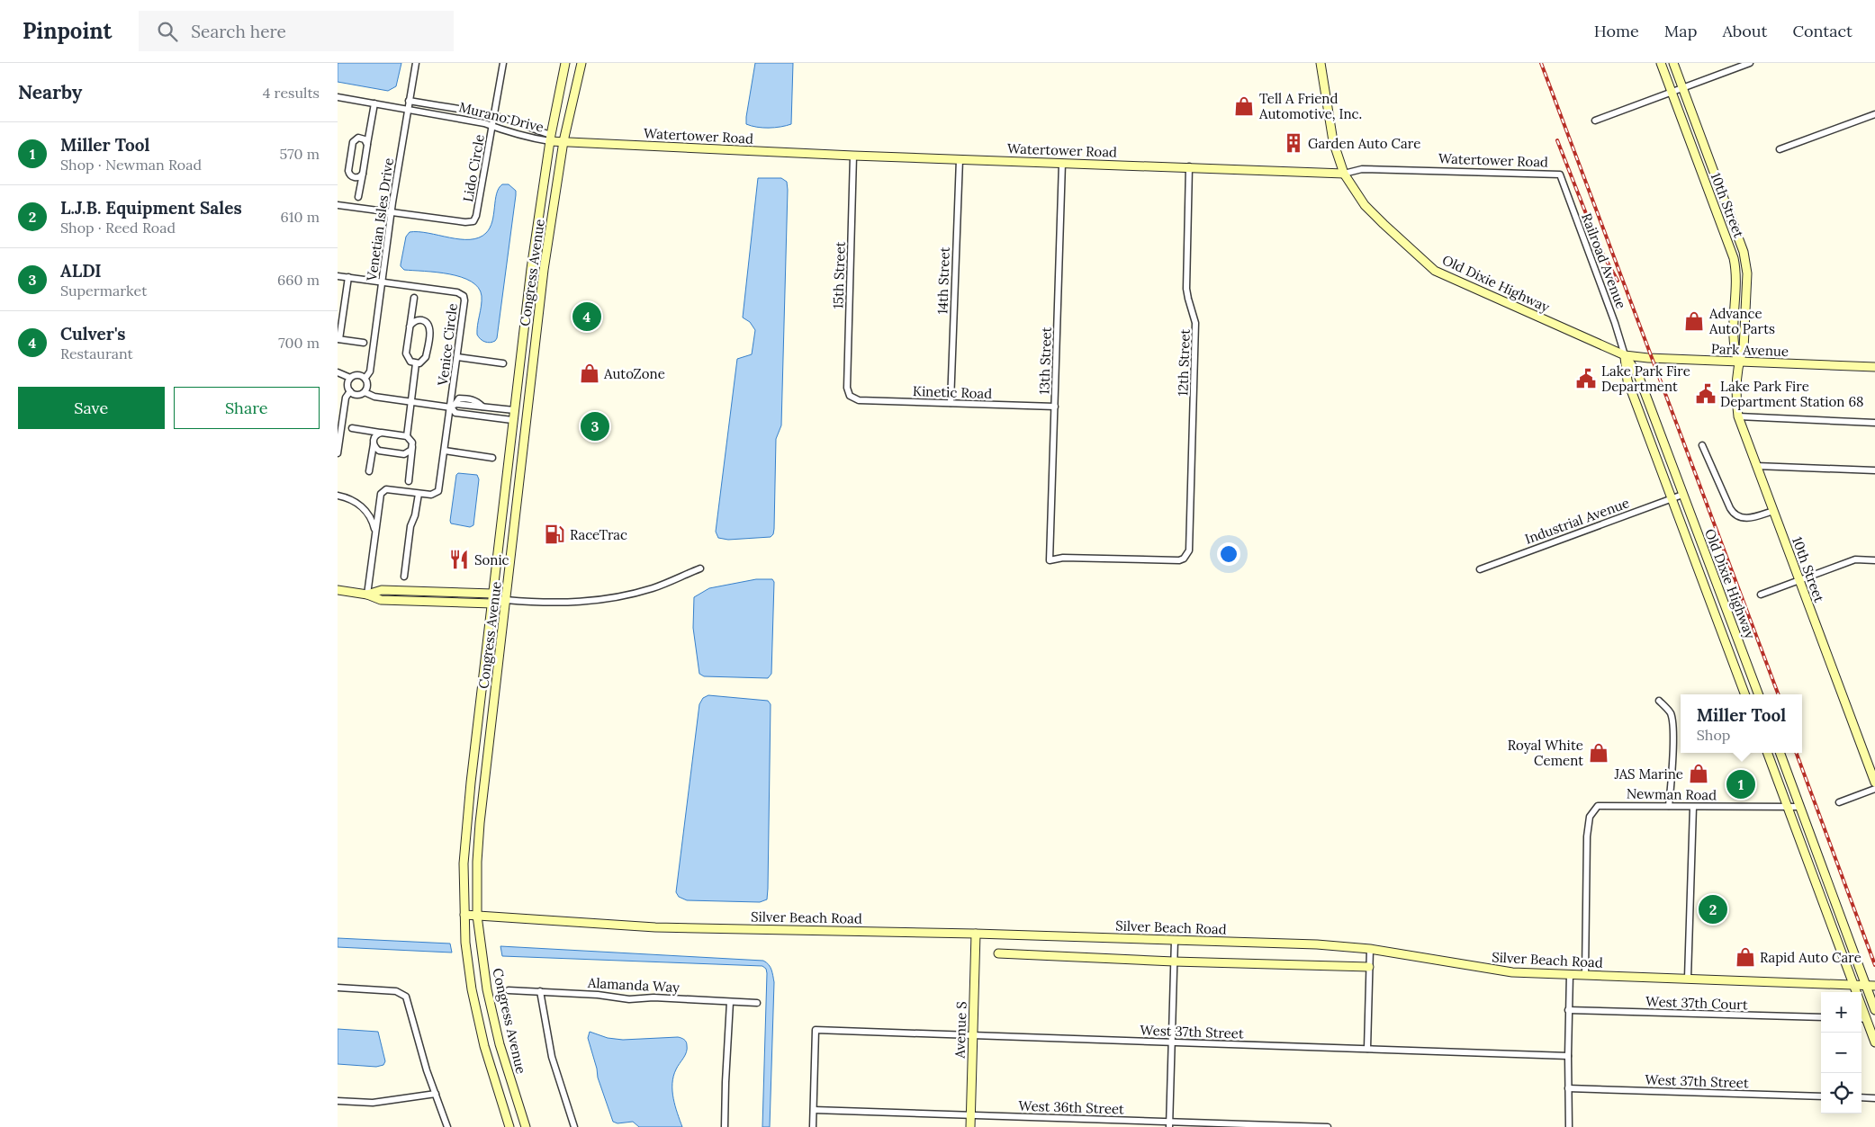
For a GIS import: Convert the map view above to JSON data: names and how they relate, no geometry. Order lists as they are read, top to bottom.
{
  "streets": {
    "street": [
      "Murano Drive",
      "Watertower Road",
      "Lido Circle",
      "10th Street",
      "Venetian Isles Drive",
      "Railroad Avenue",
      "Congress Avenue",
      "15th Street",
      "14th Street",
      "Old Dixie Highway",
      "Venice Circle",
      "Park Avenue",
      "13th Street",
      "12th Street",
      "Kinetic Road",
      "Industrial Avenue",
      "Newman Road",
      "Silver Beach Road",
      "Alamanda Way",
      "West 37th Court",
      "Avenue S",
      "West 37th Street",
      "West 36th Street"
    ]
  },
  "crossings": [
    ["Murano Drive", "Watertower Road"],
    ["Murano Drive", "Lido Circle"],
    ["Murano Drive", "Venetian Isles Drive"],
    ["Murano Drive", "Congress Avenue"],
    ["Watertower Road", "Railroad Avenue"],
    ["Watertower Road", "Congress Avenue"],
    ["Watertower Road", "15th Street"],
    ["Watertower Road", "14th Street"],
    ["Watertower Road", "Old Dixie Highway"],
    ["Watertower Road", "13th Street"],
    ["Watertower Road", "12th Street"],
    ["Lido Circle", "Venetian Isles Drive"],
    ["10th Street", "Park Avenue"],
    ["Venetian Isles Drive", "Venice Circle"],
    ["Railroad Avenue", "Old Dixie Highway"],
    ["Railroad Avenue", "Park Avenue"],
    ["Congress Avenue", "Silver Beach Road"],
    ["15th Street", "Kinetic Road"],
    ["14th Street", "Kinetic Road"],
    ["Old Dixie Highway", "Park Avenue"],
    ["Old Dixie Highway", "Industrial Avenue"],
    ["13th Street", "12th Street"],
    ["13th Street", "Kinetic Road"],
    ["Newman Road", "Silver Beach Road"],
    ["Silver Beach Road", "Avenue S"],
    ["Avenue S", "West 37th Street"],
    ["Avenue S", "West 36th Street"],
    ["West 37th Street", "West 36th Street"]
  ],
  "places": {
    "shop": [
      "Tell A Friend Automotive, Inc.",
      "Advance Auto Parts",
      "AutoZone",
      "Royal White Cement",
      "JAS Marine",
      "Rapid Auto Care"
    ],
    "building": ["Garden Auto Care"],
    "public building": ["Lake Park Fire Department", "Lake Park Fire Department Station 68"],
    "fuel station": ["RaceTrac"],
    "restaurant": ["Sonic"]
  },
  "page": {
    "header": "Pinpoint",
    "search": "Search here",
    "nav": [
      "Home",
      "Map",
      "About",
      "Contact"
    ],
    "heading": ["Nearby", "4 results"],
    "list": [
      {
        "mark": "1",
        "name": "Miller Tool",
        "note": "Shop · Newman Road",
        "value": "570 m"
      },
      {
        "mark": "2",
        "name": "L.J.B. Equipment Sales",
        "note": "Shop · Reed Road",
        "value": "610 m"
      },
      {
        "mark": "3",
        "name": "ALDI",
        "note": "Supermarket",
        "value": "660 m"
      },
      {
        "mark": "4",
        "name": "Culver's",
        "note": "Restaurant",
        "value": "700 m"
      }
    ],
    "pins": [
      "4",
      "3",
      "1",
      "2"
    ],
    "buttons": ["Save", "Share"],
    "popup": ["Miller Tool", "Shop"],
    "map_buttons": ["+", "−"]
  }
}
